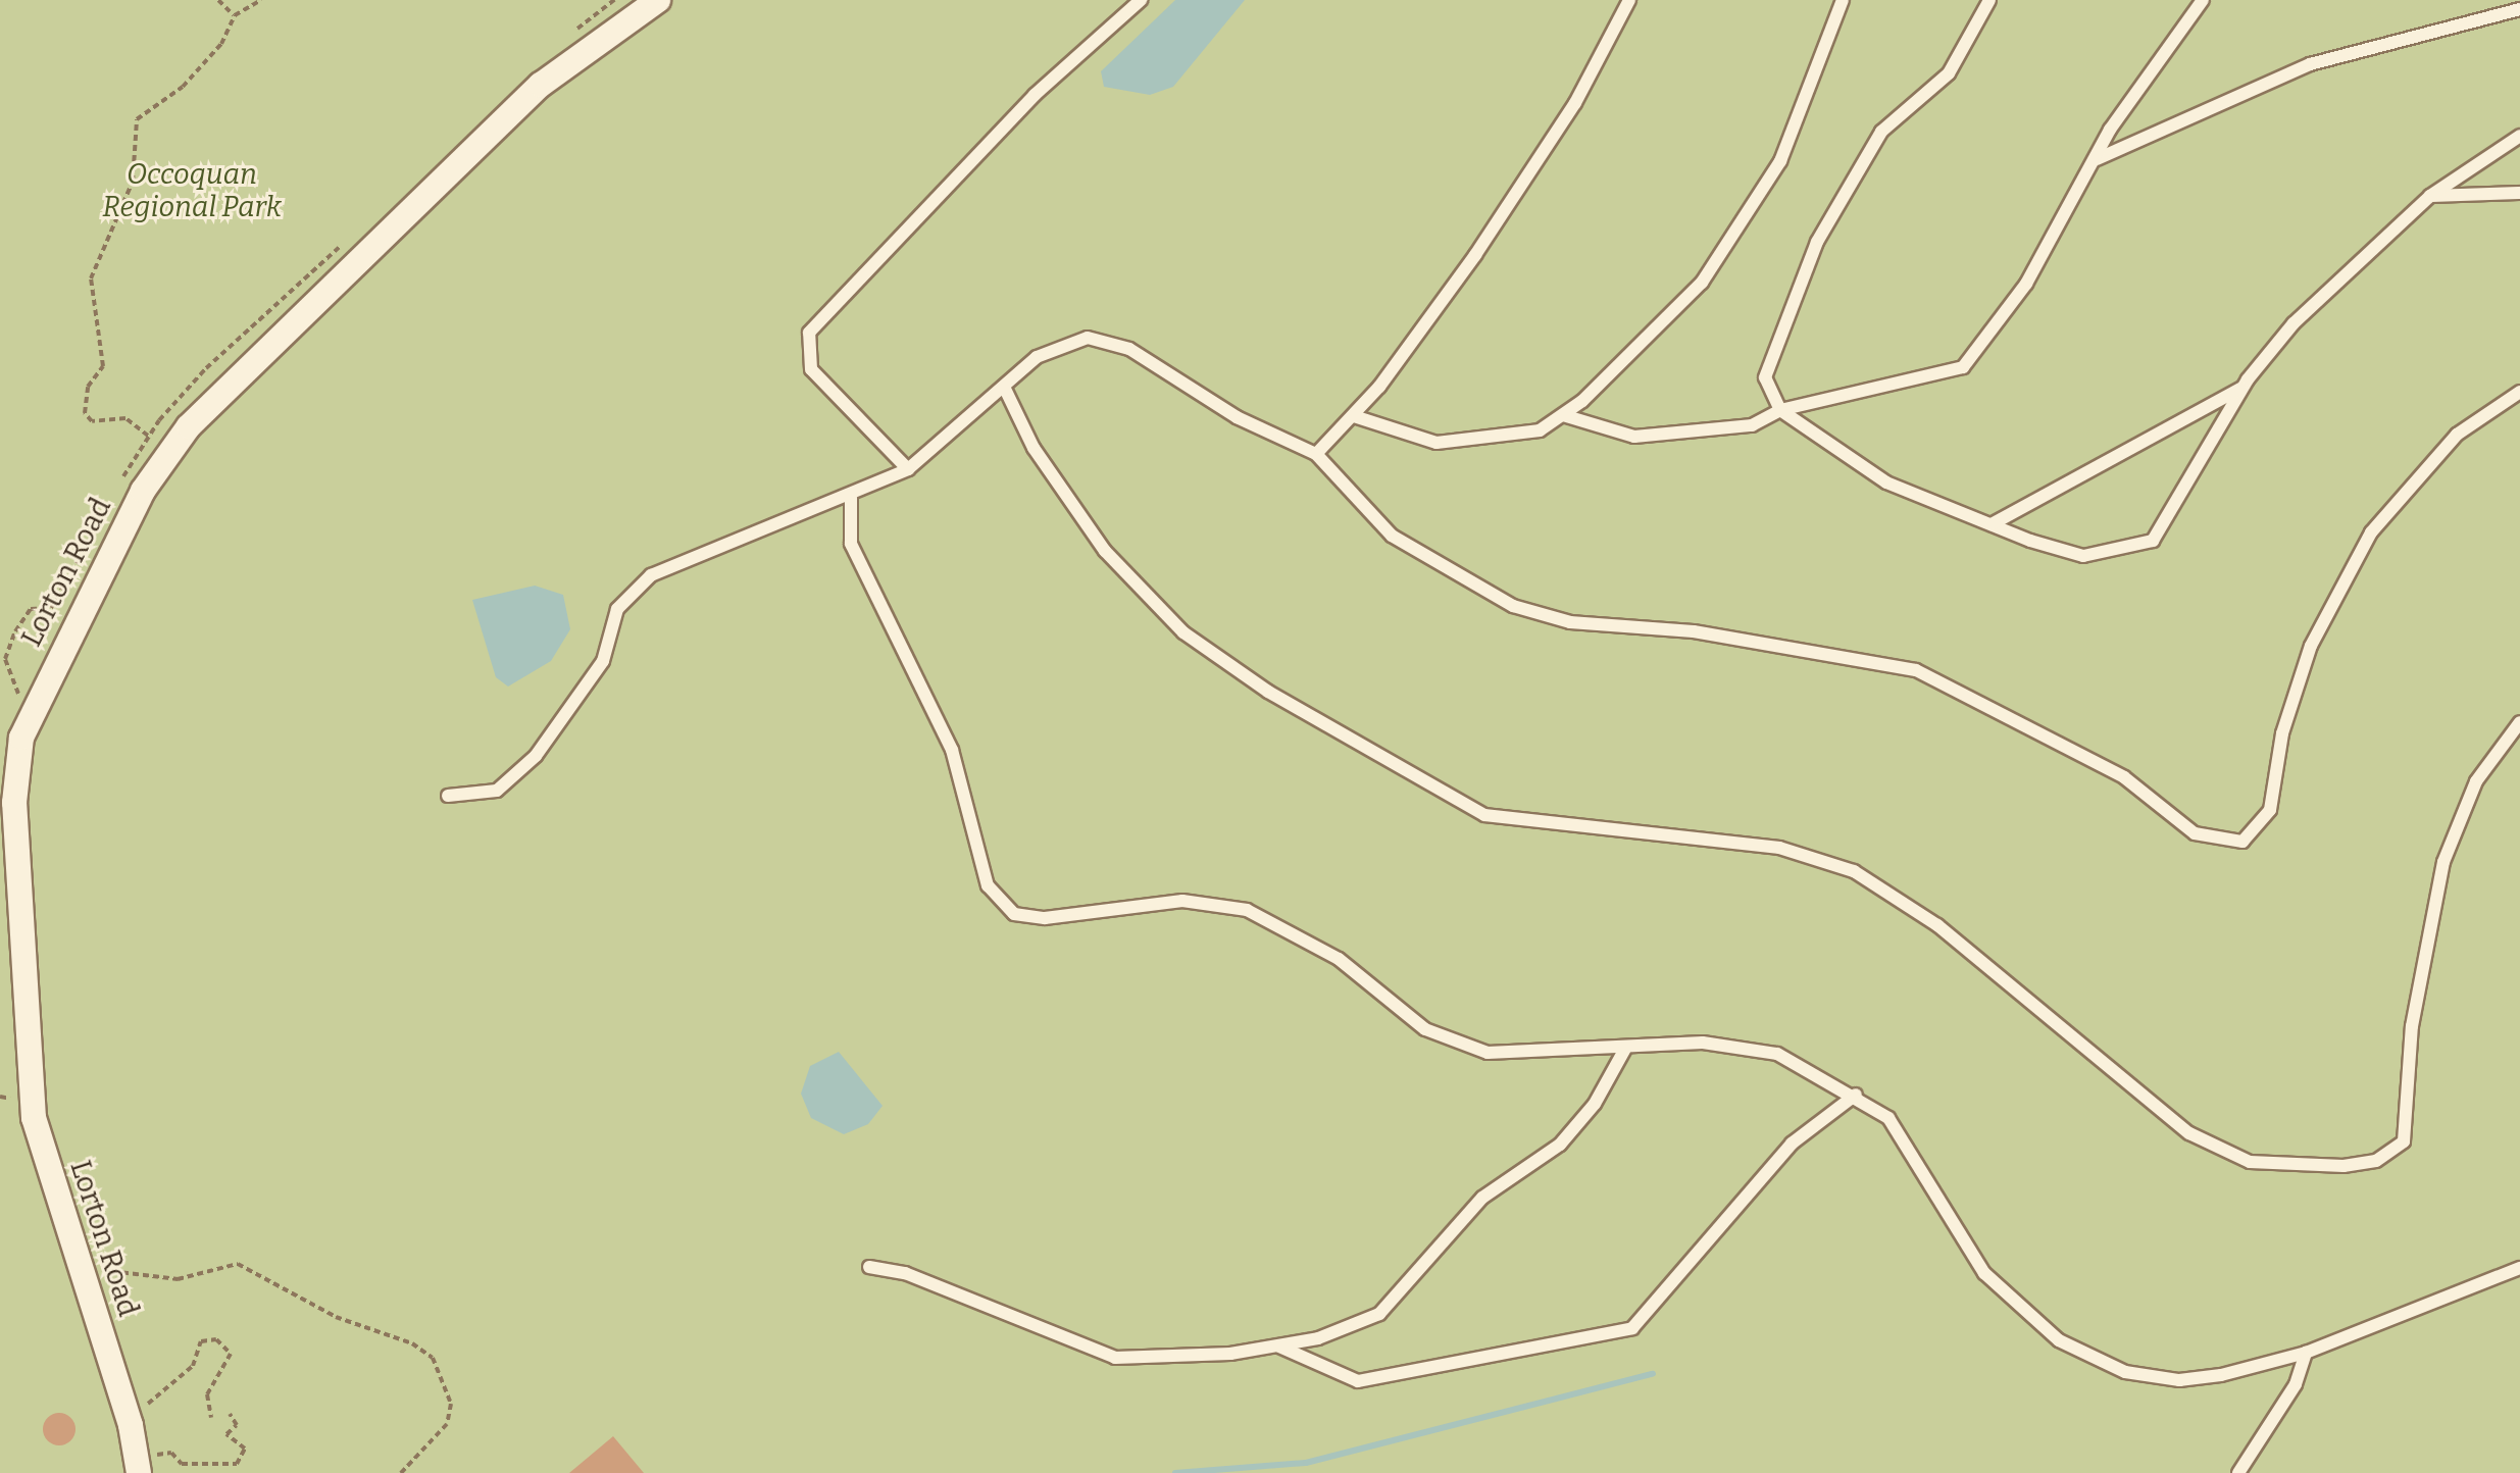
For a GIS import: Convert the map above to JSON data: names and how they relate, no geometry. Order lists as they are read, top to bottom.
{
  "streets": {
    "street": ["Lorton Road"]
  },
  "parks": ["Occoquan Regional Park"]
}
